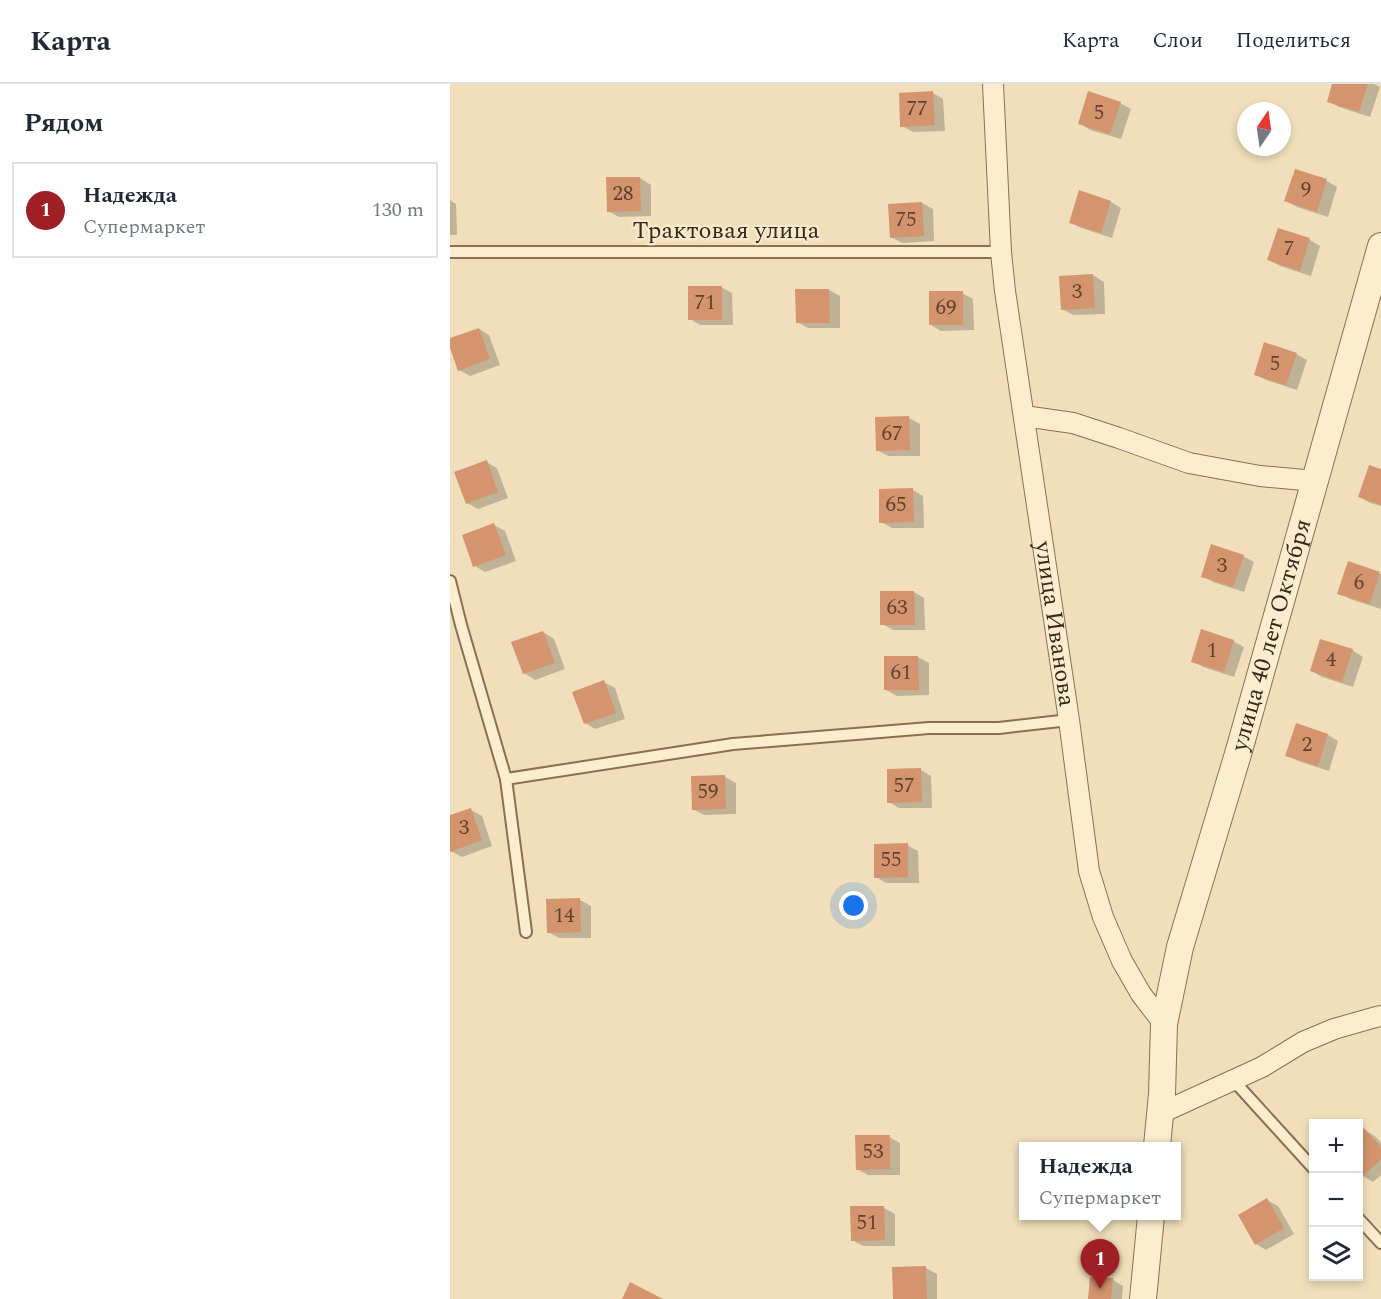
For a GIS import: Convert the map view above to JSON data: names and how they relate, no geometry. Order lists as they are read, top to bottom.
{
  "streets": {
    "street": ["улица Иванова", "улица 40 лет Октября"],
    "lane": ["Трактовая улица"]
  },
  "crossings": [
    ["Трактовая улица", "улица Иванова"],
    ["улица Иванова", "улица 40 лет Октября"]
  ],
  "house_numbers": [
    "77",
    "5",
    "9",
    "28",
    "75",
    "7",
    "3",
    "71",
    "69",
    "5",
    "67",
    "65",
    "3",
    "6",
    "63",
    "1",
    "4",
    "61",
    "2",
    "57",
    "59",
    "3",
    "55",
    "14",
    "53",
    "51"
  ],
  "north": "top",
  "page": {
    "header": "Карта",
    "nav": ["Карта", "Слои", "Поделиться"],
    "heading": "Рядом",
    "list": [
      {
        "mark": "1",
        "name": "Надежда",
        "note": "Супермаркет",
        "value": "130 m"
      }
    ],
    "map_buttons": ["+", "−"],
    "popup": ["Надежда", "Супермаркет"],
    "pins": "1"
  }
}
